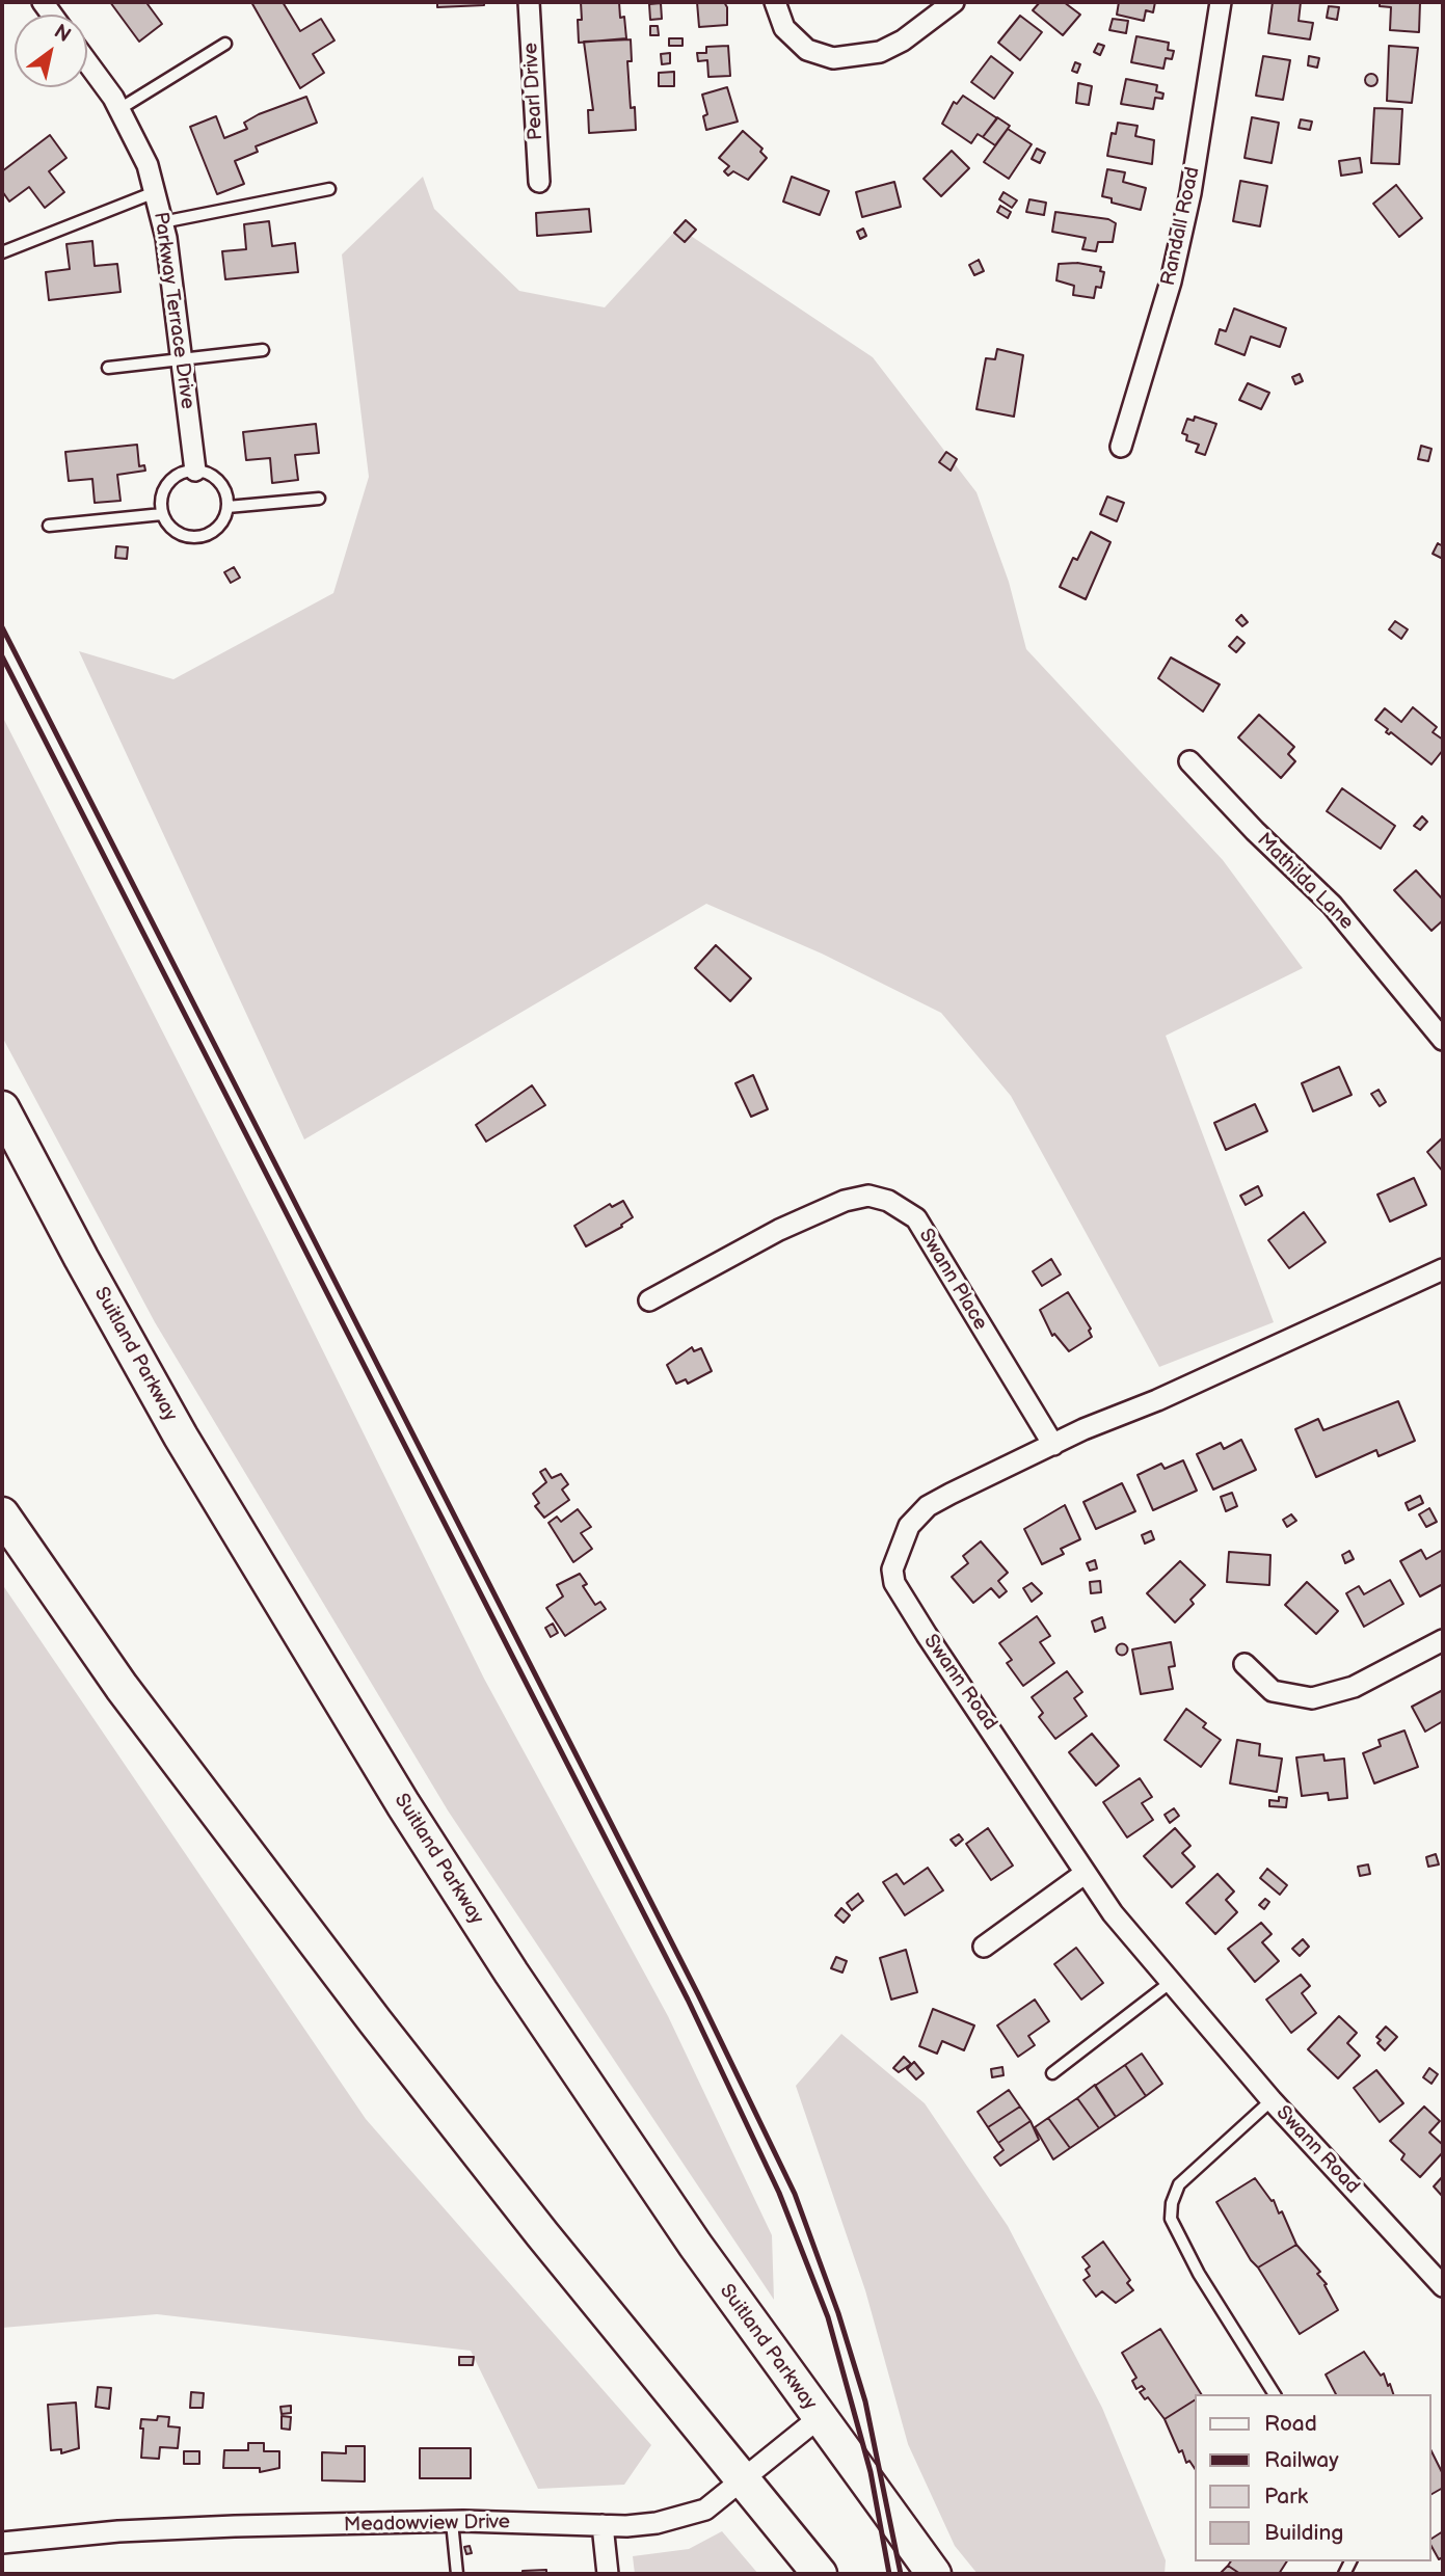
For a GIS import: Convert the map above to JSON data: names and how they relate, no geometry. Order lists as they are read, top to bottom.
{
  "streets": {
    "highway": ["Suitland Parkway"],
    "street": [
      "Pearl Drive",
      "Randall Road",
      "Parkway Terrace Drive",
      "Mathilda Lane",
      "Swann Place",
      "Swann Road",
      "Meadowview Drive"
    ]
  },
  "crossings": [
    ["Swann Place", "Swann Road"],
    ["Suitland Parkway", "Meadowview Drive"]
  ],
  "legend": [
    "Road",
    "Railway",
    "Park",
    "Building"
  ],
  "north": "top right"
}
